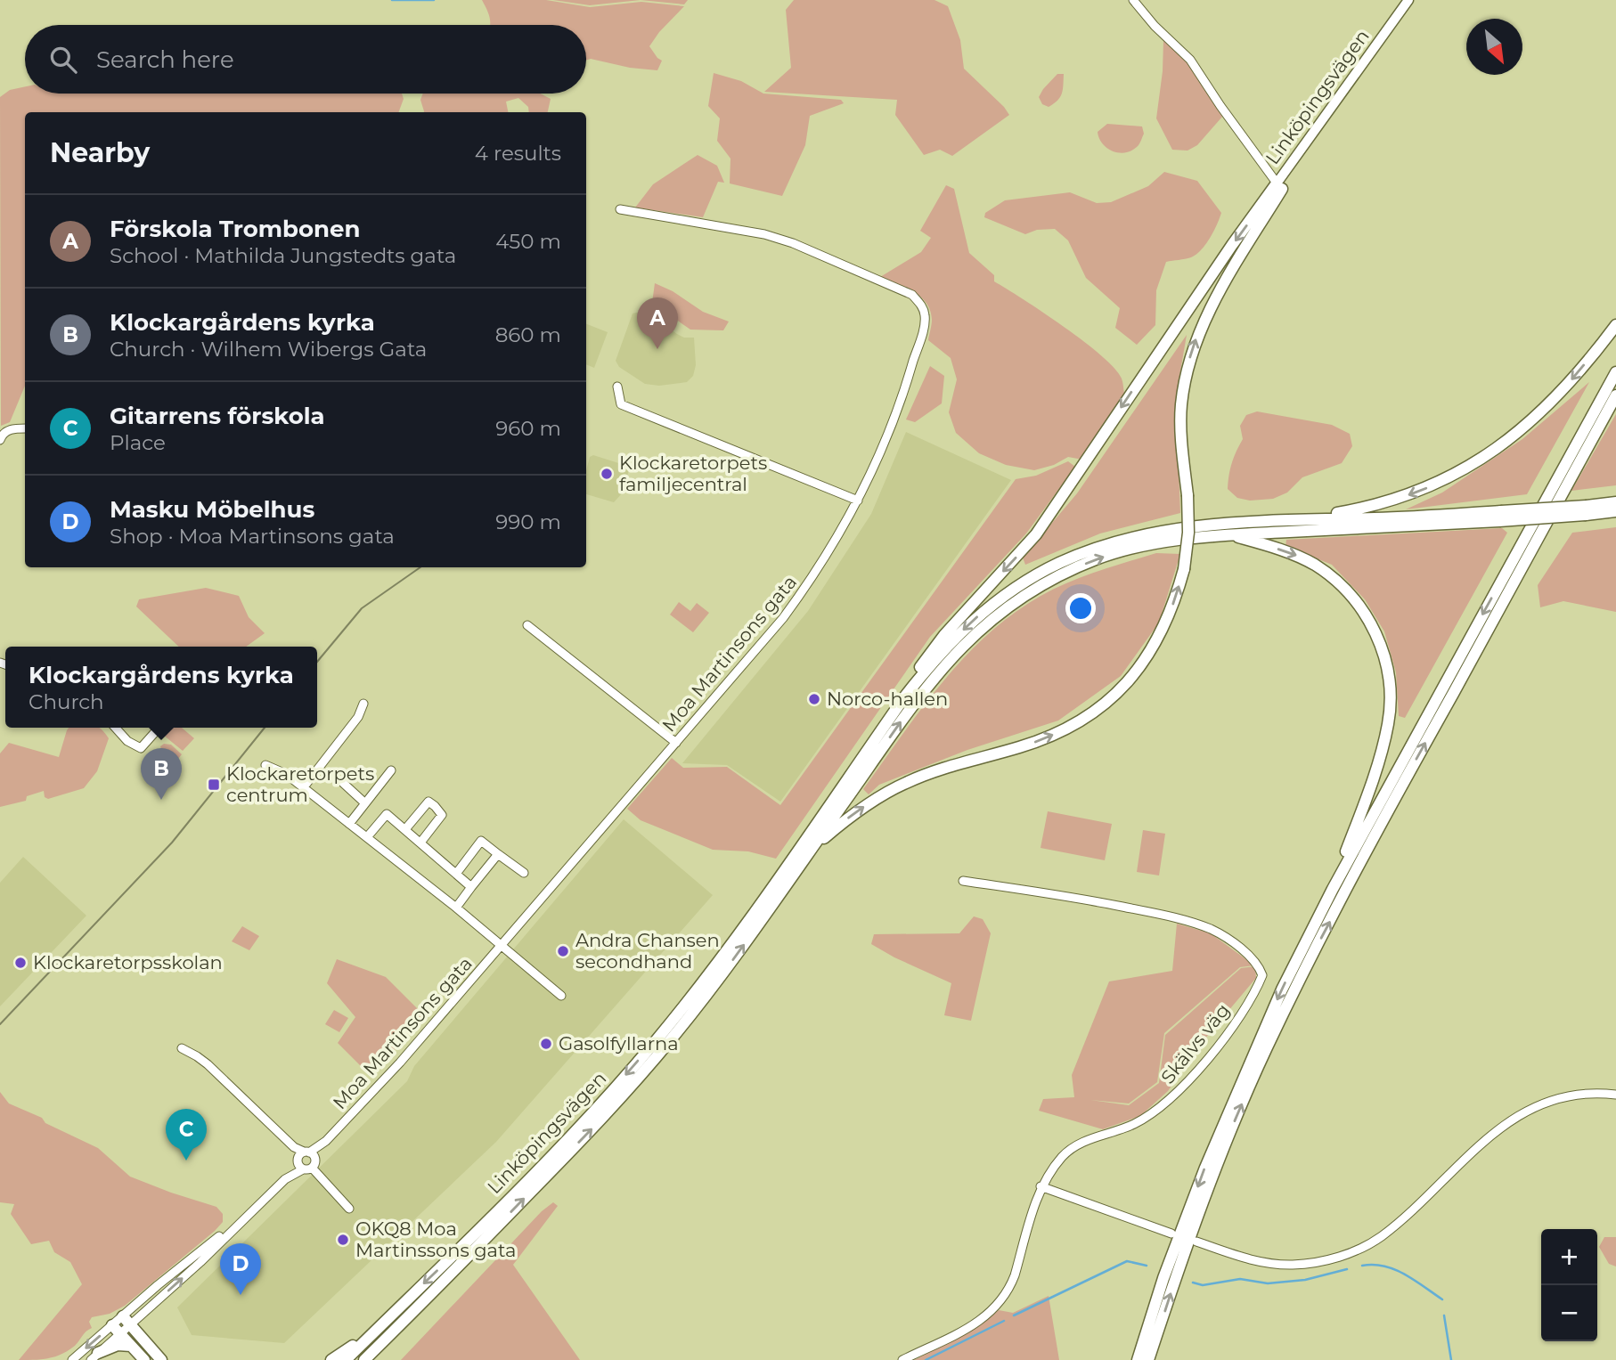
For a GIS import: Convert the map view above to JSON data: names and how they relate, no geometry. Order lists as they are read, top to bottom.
{
  "streets": {
    "highway": ["Linköpingsvägen"],
    "street": ["Moa Martinsons gata", "Skälvs väg"]
  },
  "places": {
    "other": [
      "Klockaretorpets familjecentral",
      "Norco-hallen",
      "Andra Chansen secondhand",
      "Klockaretorpsskolan",
      "Gasolfyllarna",
      "OKQ8 Moa Martinssons gata"
    ],
    "transit": ["Klockaretorpets centrum"]
  },
  "north": "bottom right",
  "page": {
    "search": "Search here",
    "heading": ["Nearby", "4 results"],
    "list": [
      {
        "mark": "A",
        "name": "Förskola Trombonen",
        "note": "School · Mathilda Jungstedts gata",
        "value": "450 m"
      },
      {
        "mark": "B",
        "name": "Klockargårdens kyrka",
        "note": "Church · Wilhem Wibergs Gata",
        "value": "860 m"
      },
      {
        "mark": "C",
        "name": "Gitarrens förskola",
        "note": "Place",
        "value": "960 m"
      },
      {
        "mark": "D",
        "name": "Masku Möbelhus",
        "note": "Shop · Moa Martinsons gata",
        "value": "990 m"
      }
    ],
    "pins": [
      "A",
      "B",
      "C",
      "D"
    ],
    "popup": ["Klockargårdens kyrka", "Church"],
    "map_buttons": ["+", "−"]
  }
}
